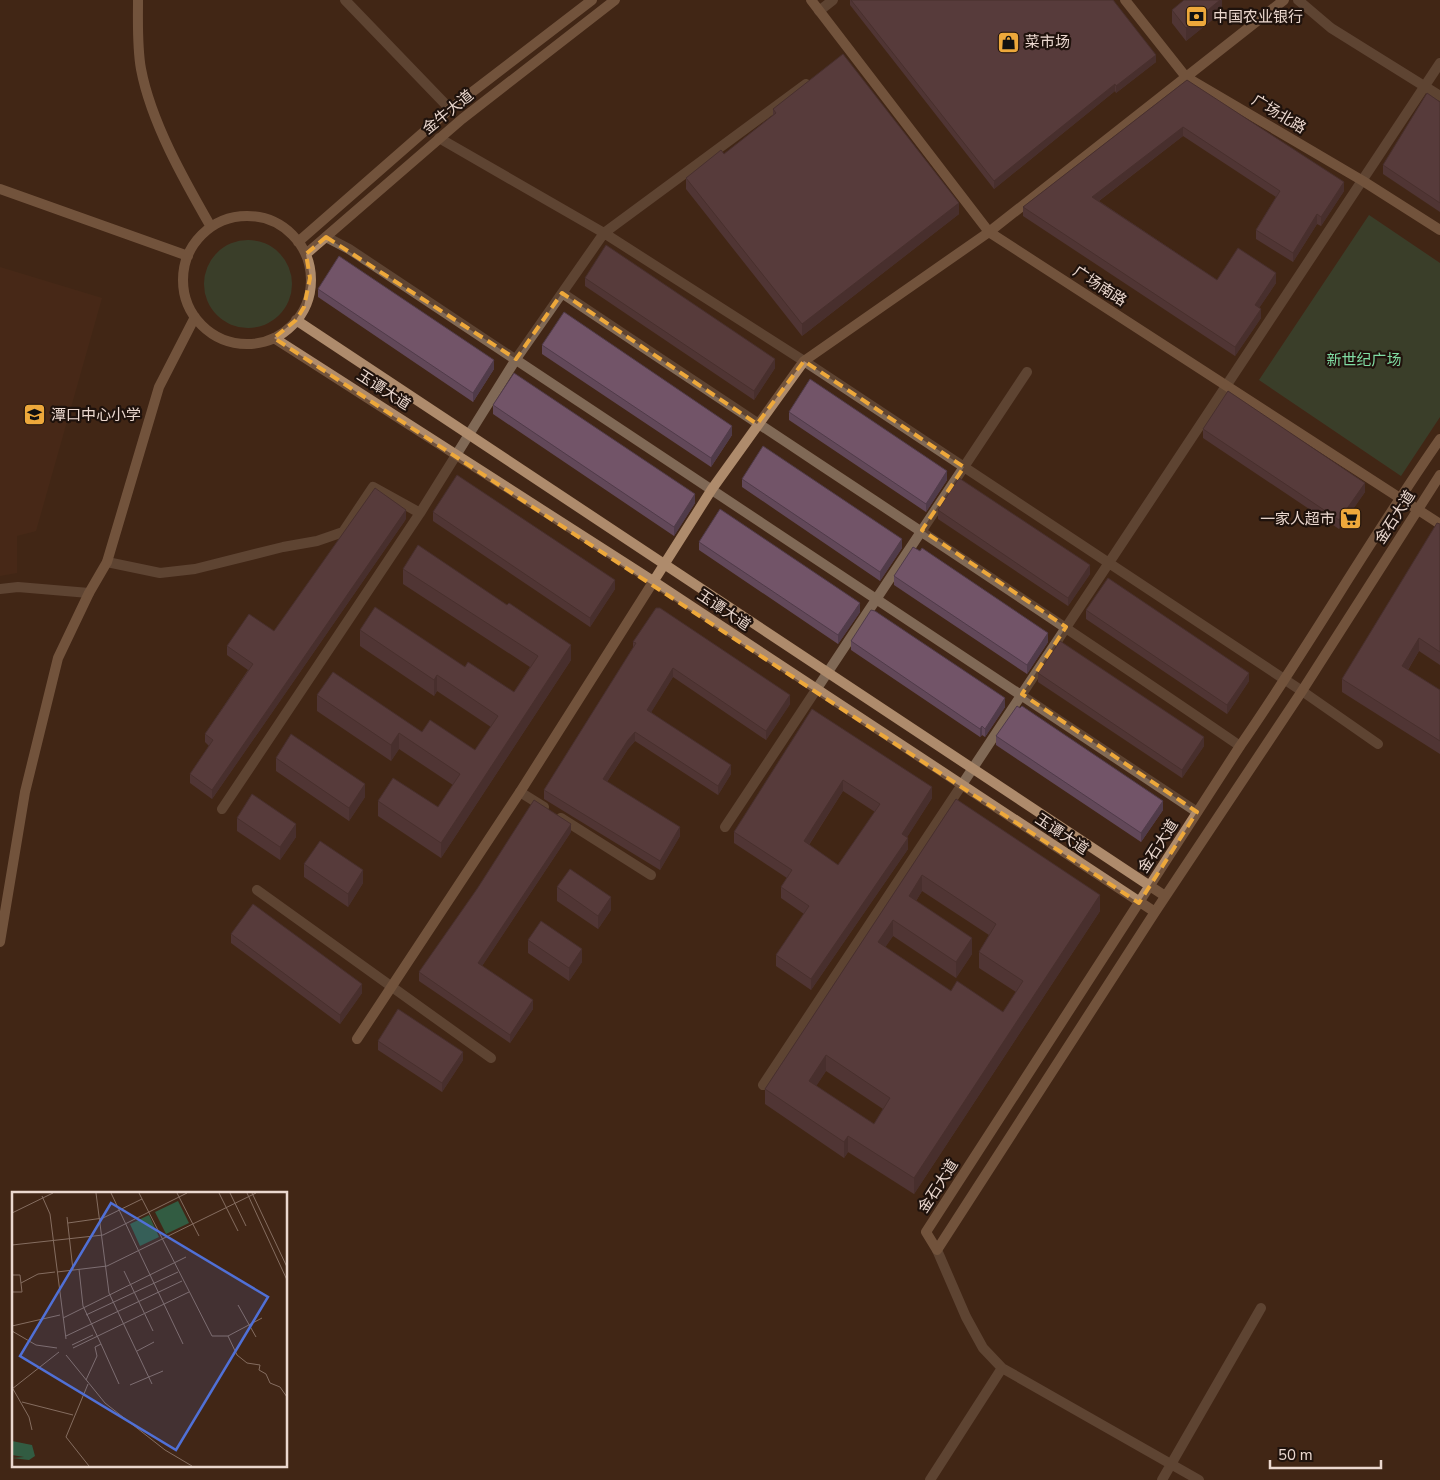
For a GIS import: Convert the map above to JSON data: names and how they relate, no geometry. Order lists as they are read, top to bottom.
{
  "streets": {
    "main road": [
      "金牛大道",
      "广场北路",
      "广场南路",
      "玉谭大道",
      "金石大道"
    ]
  },
  "crossings": [
    ["金牛大道", "玉谭大道"],
    ["广场南路", "金石大道"],
    ["玉谭大道", "金石大道"]
  ],
  "parks": ["新世纪广场"],
  "places": {
    "bank": ["中国农业银行"],
    "shop": ["菜市场"],
    "school or university": ["潭口中心小学"],
    "supermarket": ["一家人超市"]
  },
  "scale_bar": "50 m"
}
